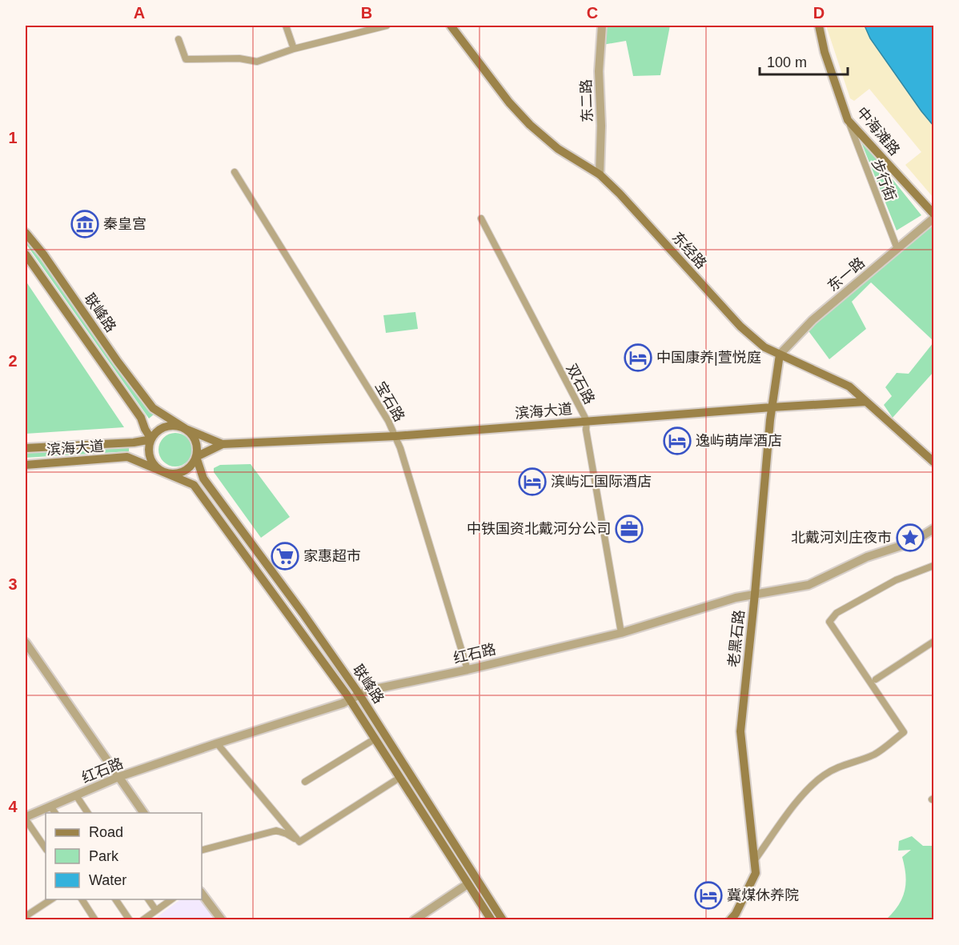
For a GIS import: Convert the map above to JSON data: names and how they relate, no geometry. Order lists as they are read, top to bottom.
{
  "streets": {
    "main road": [
      "中海滩路",
      "东经路",
      "联峰路",
      "滨海大道",
      "老黑石路"
    ],
    "street": [
      "东二路",
      "步行街",
      "东一路",
      "双石路",
      "宝石路",
      "红石路"
    ]
  },
  "crossings": [
    ["东二路", "东经路"],
    ["中海滩路", "步行街"],
    ["步行街", "东一路"],
    ["东经路", "东一路"],
    ["东经路", "滨海大道"],
    ["东经路", "老黑石路"],
    ["东一路", "老黑石路"],
    ["联峰路", "滨海大道"],
    ["联峰路", "红石路"],
    ["双石路", "滨海大道"],
    ["双石路", "红石路"],
    ["宝石路", "滨海大道"],
    ["宝石路", "红石路"],
    ["滨海大道", "老黑石路"],
    ["老黑石路", "红石路"]
  ],
  "places": {
    "museum": ["秦皇宫"],
    "hotel": [
      "中国康养|萱悦庭",
      "逸屿萌岸酒店",
      "滨屿汇国际酒店",
      "冀煤休养院"
    ],
    "office": ["中铁国资北戴河分公司"],
    "place": ["北戴河刘庄夜市"],
    "supermarket": ["家惠超市"]
  },
  "legend": ["Road", "Park", "Water"],
  "scale_bar": "100 m",
  "grid": {
    "columns": [
      "A",
      "B",
      "C",
      "D"
    ],
    "rows": [
      "1",
      "2",
      "3",
      "4"
    ]
  }
}
